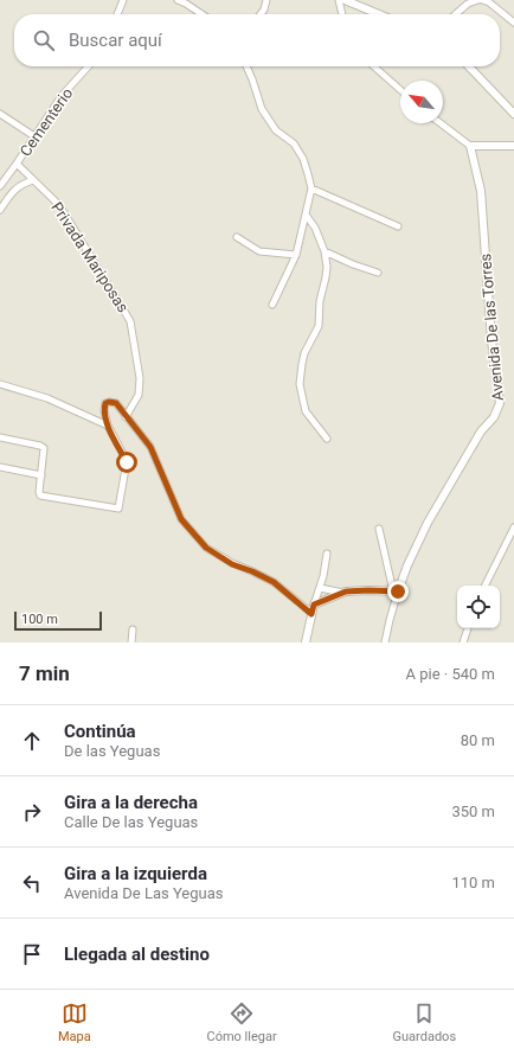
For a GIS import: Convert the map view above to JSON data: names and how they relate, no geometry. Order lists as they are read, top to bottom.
{
  "streets": {
    "street": ["Cementerio", "Privada Mariposas", "Avenida De las Torres"]
  },
  "crossings": [
    ["Cementerio", "Privada Mariposas"]
  ],
  "scale_bar": "100 m",
  "north": "top left",
  "page": {
    "search": "Buscar aquí",
    "scale": "100 m",
    "heading": ["7 min", "A pie · 540 m"],
    "list": [
      ["Continúa", "De las Yeguas", "80 m"],
      ["Gira a la derecha", "Calle De las Yeguas", "350 m"],
      ["Gira a la izquierda", "Avenida De Las Yeguas", "110 m"],
      "Llegada al destino"
    ],
    "nav": ["Mapa", "Cómo llegar", "Guardados"]
  }
}
